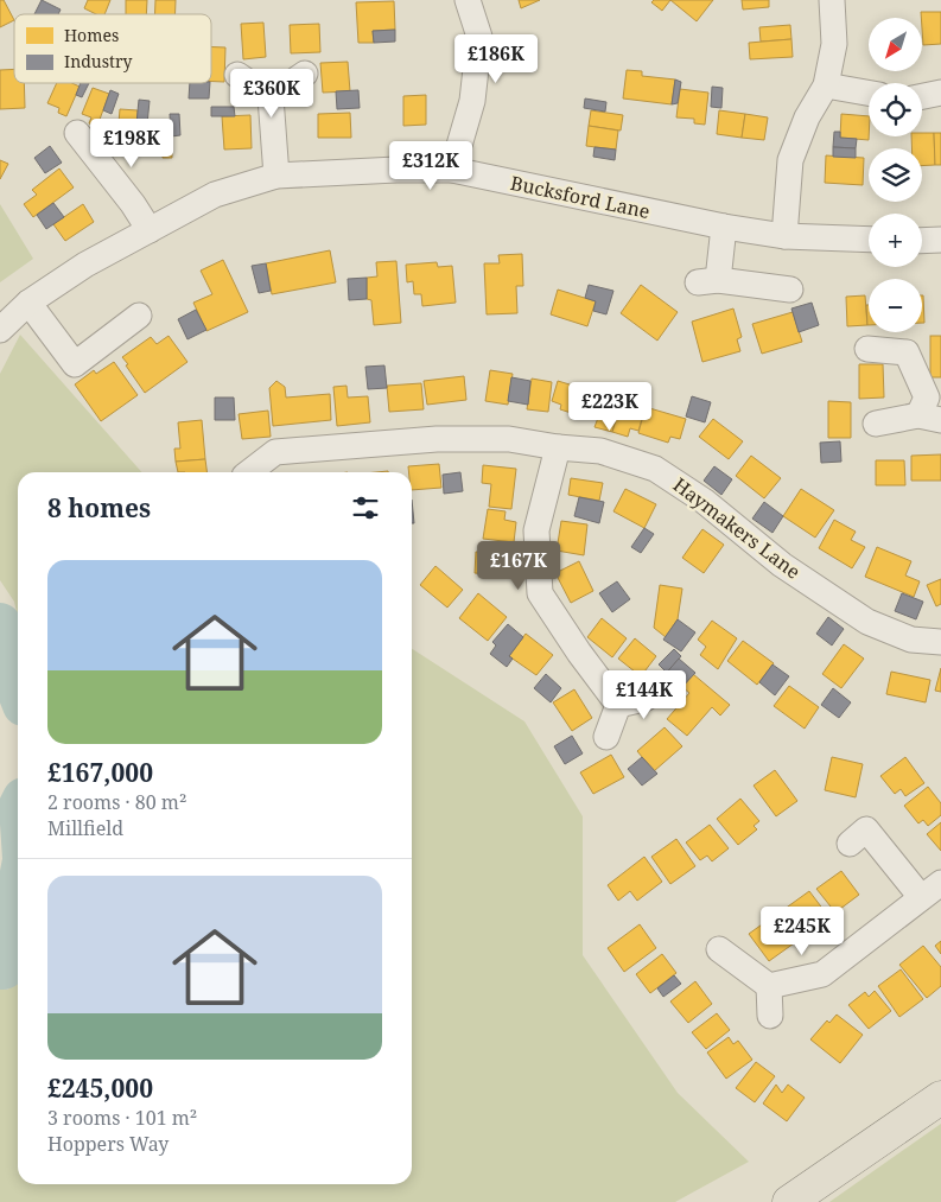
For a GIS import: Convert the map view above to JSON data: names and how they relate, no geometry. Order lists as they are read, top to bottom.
{
  "streets": {
    "street": ["Bucksford Lane", "Haymakers Lane"]
  },
  "legend": ["Homes", "Industry"],
  "north": "bottom left",
  "page": {
    "map_buttons": ["+", "−"],
    "price": [
      "£186K",
      "£360K",
      "£198K",
      "£312K",
      "£223K",
      "£167K",
      "£144K",
      "£245K"
    ],
    "heading": "8 homes",
    "list": [
      {
        "name": "£167,000",
        "note": "2 rooms · 80 m² · Millfield"
      },
      {
        "name": "£245,000",
        "note": "3 rooms · 101 m² · Hoppers Way"
      }
    ]
  }
}
